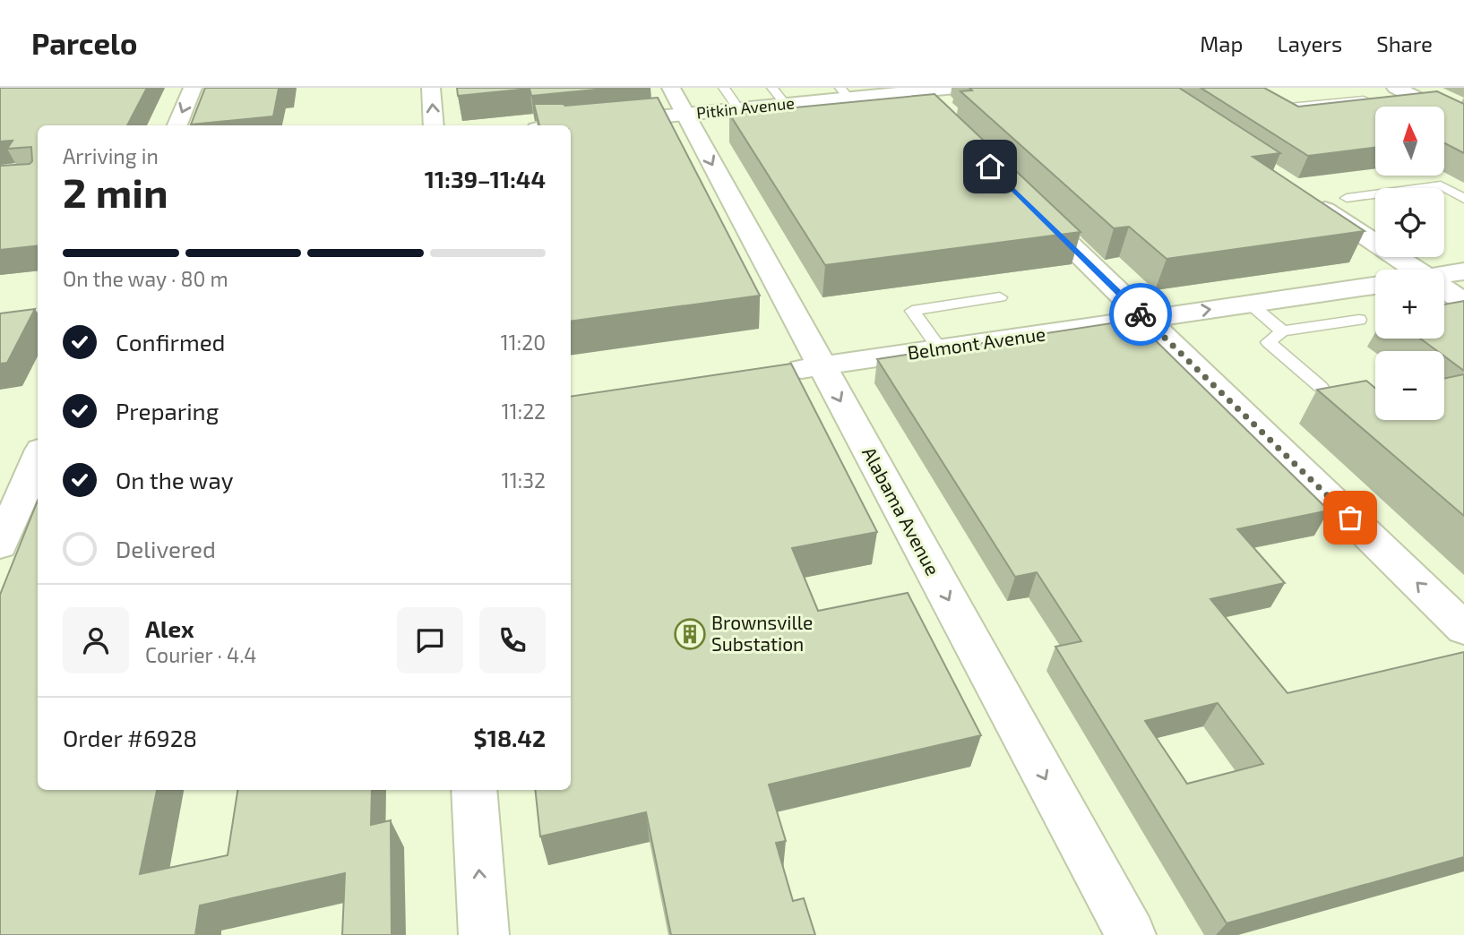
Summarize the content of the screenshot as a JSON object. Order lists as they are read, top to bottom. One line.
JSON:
{"streets":{"street":["Pitkin Avenue","Belmont Avenue","Alabama Avenue"]},"crossings":[["Pitkin Avenue","Alabama Avenue"],["Belmont Avenue","Alabama Avenue"]],"one_way":["Alabama Avenue"],"places":{"building":["Brownsville Substation"]},"north":"top","page":{"header":"Parcelo","nav":["Map","Layers","Share"],"map_buttons":["+","−"],"heading":["2 min","Arriving in","11:39–11:44"],"panel":["Alex","Courier · 4.4","Order #6928","$18.42"],"bar":"On the way · 80 m","list":[["Confirmed","11:20"],["Preparing","11:22"],["On the way","11:32"],"Delivered"]}}
